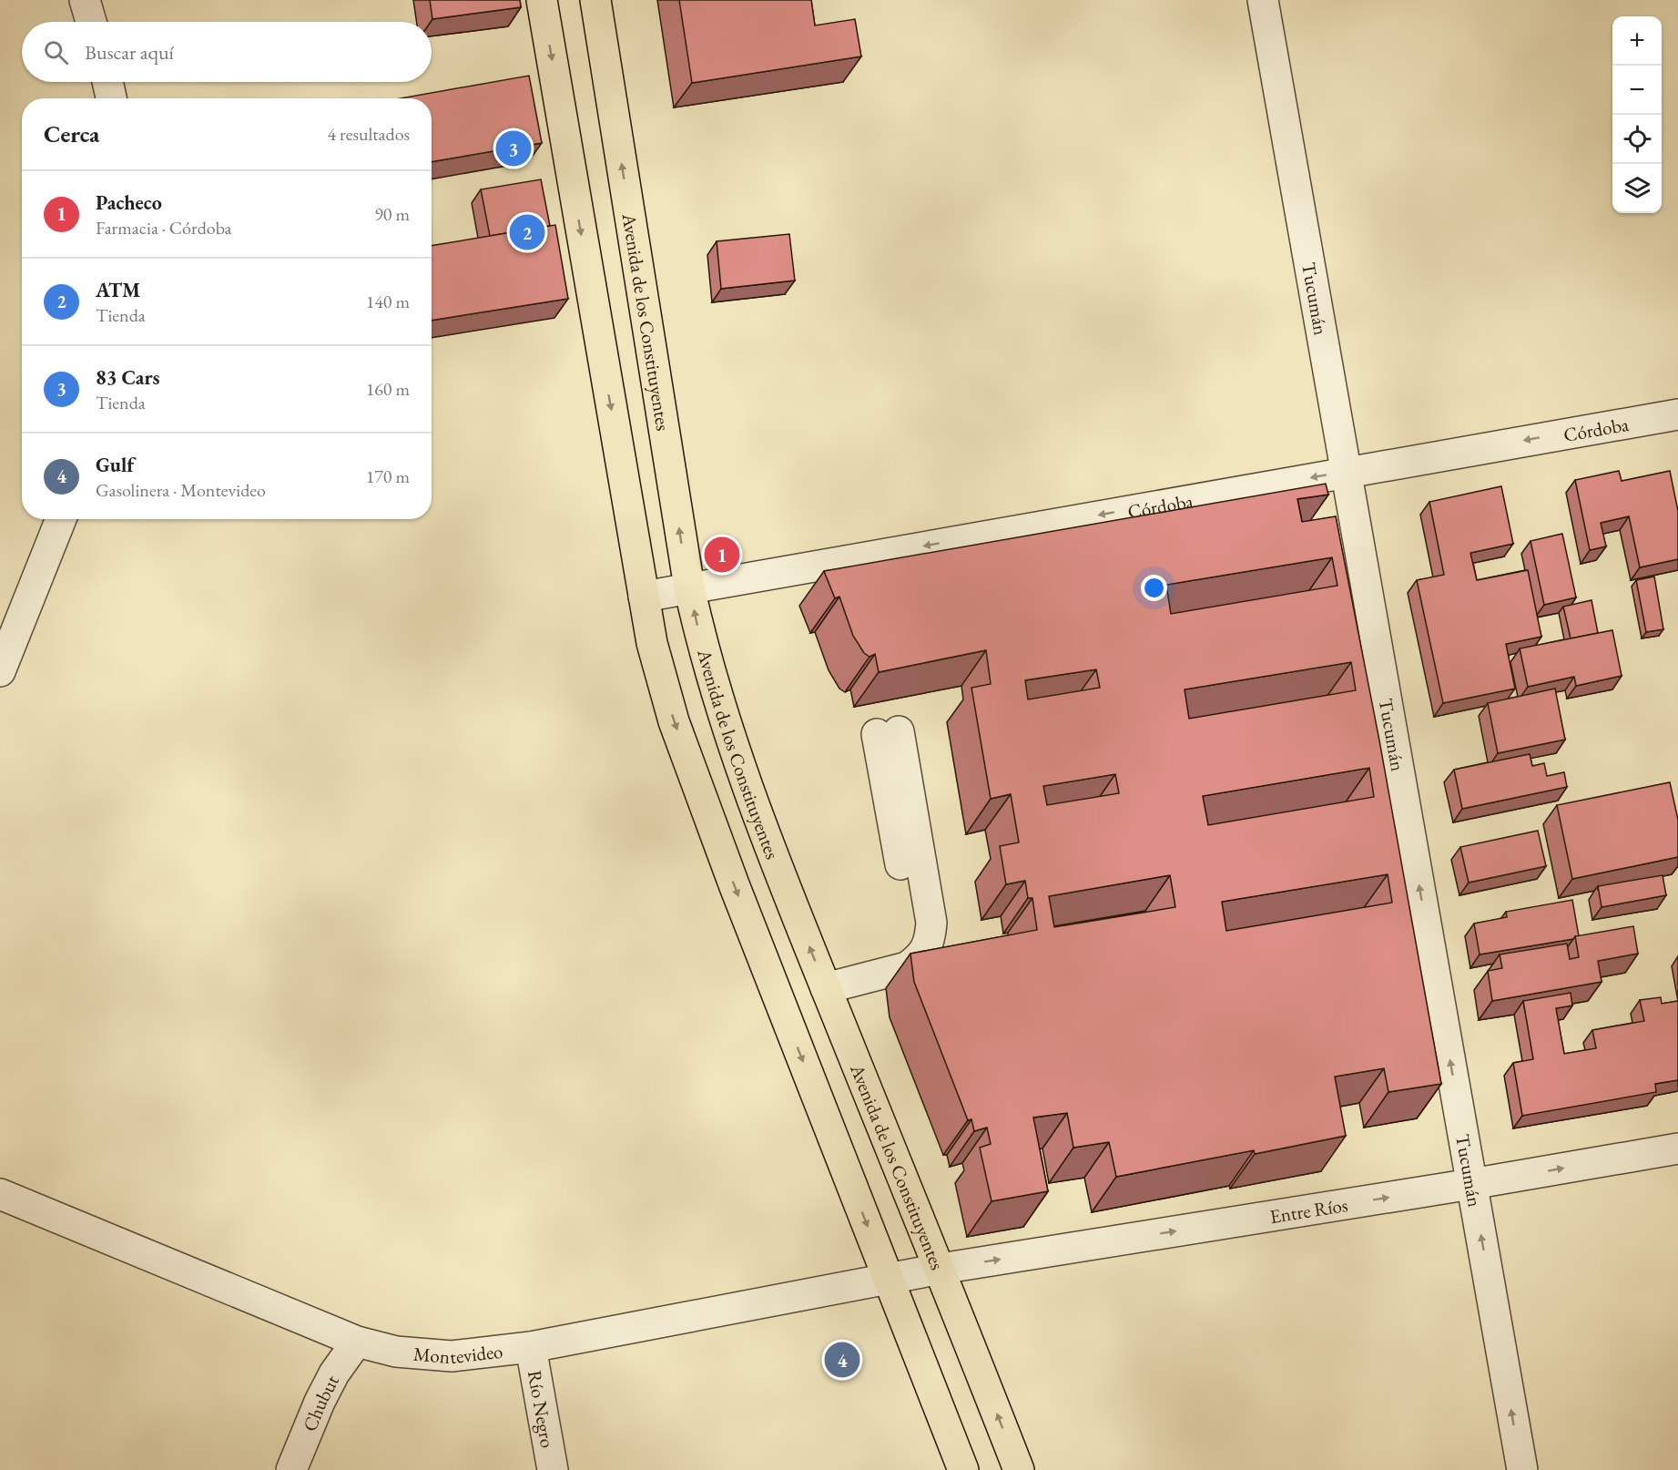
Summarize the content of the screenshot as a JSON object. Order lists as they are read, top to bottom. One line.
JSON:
{"streets":{"main road":["Avenida de los Constituyentes"],"street":["Tucumán","Córdoba","Entre Ríos","Montevideo","Chubut","Río Negro"]},"crossings":[["Tucumán","Córdoba"],["Tucumán","Entre Ríos"],["Avenida de los Constituyentes","Córdoba"],["Avenida de los Constituyentes","Entre Ríos"],["Avenida de los Constituyentes","Montevideo"],["Entre Ríos","Montevideo"],["Montevideo","Chubut"],["Montevideo","Río Negro"]],"one_way":["Tucumán","Córdoba","Entre Ríos"],"page":{"map_buttons":["+","−"],"search":"Buscar aquí","heading":["Cerca","4 resultados"],"pins":["3","2","1","4"],"list":[{"mark":"1","name":"Pacheco","note":"Farmacia · Córdoba","value":"90 m"},{"mark":"2","name":"ATM","note":"Tienda","value":"140 m"},{"mark":"3","name":"83 Cars","note":"Tienda","value":"160 m"},{"mark":"4","name":"Gulf","note":"Gasolinera · Montevideo","value":"170 m"}]}}
